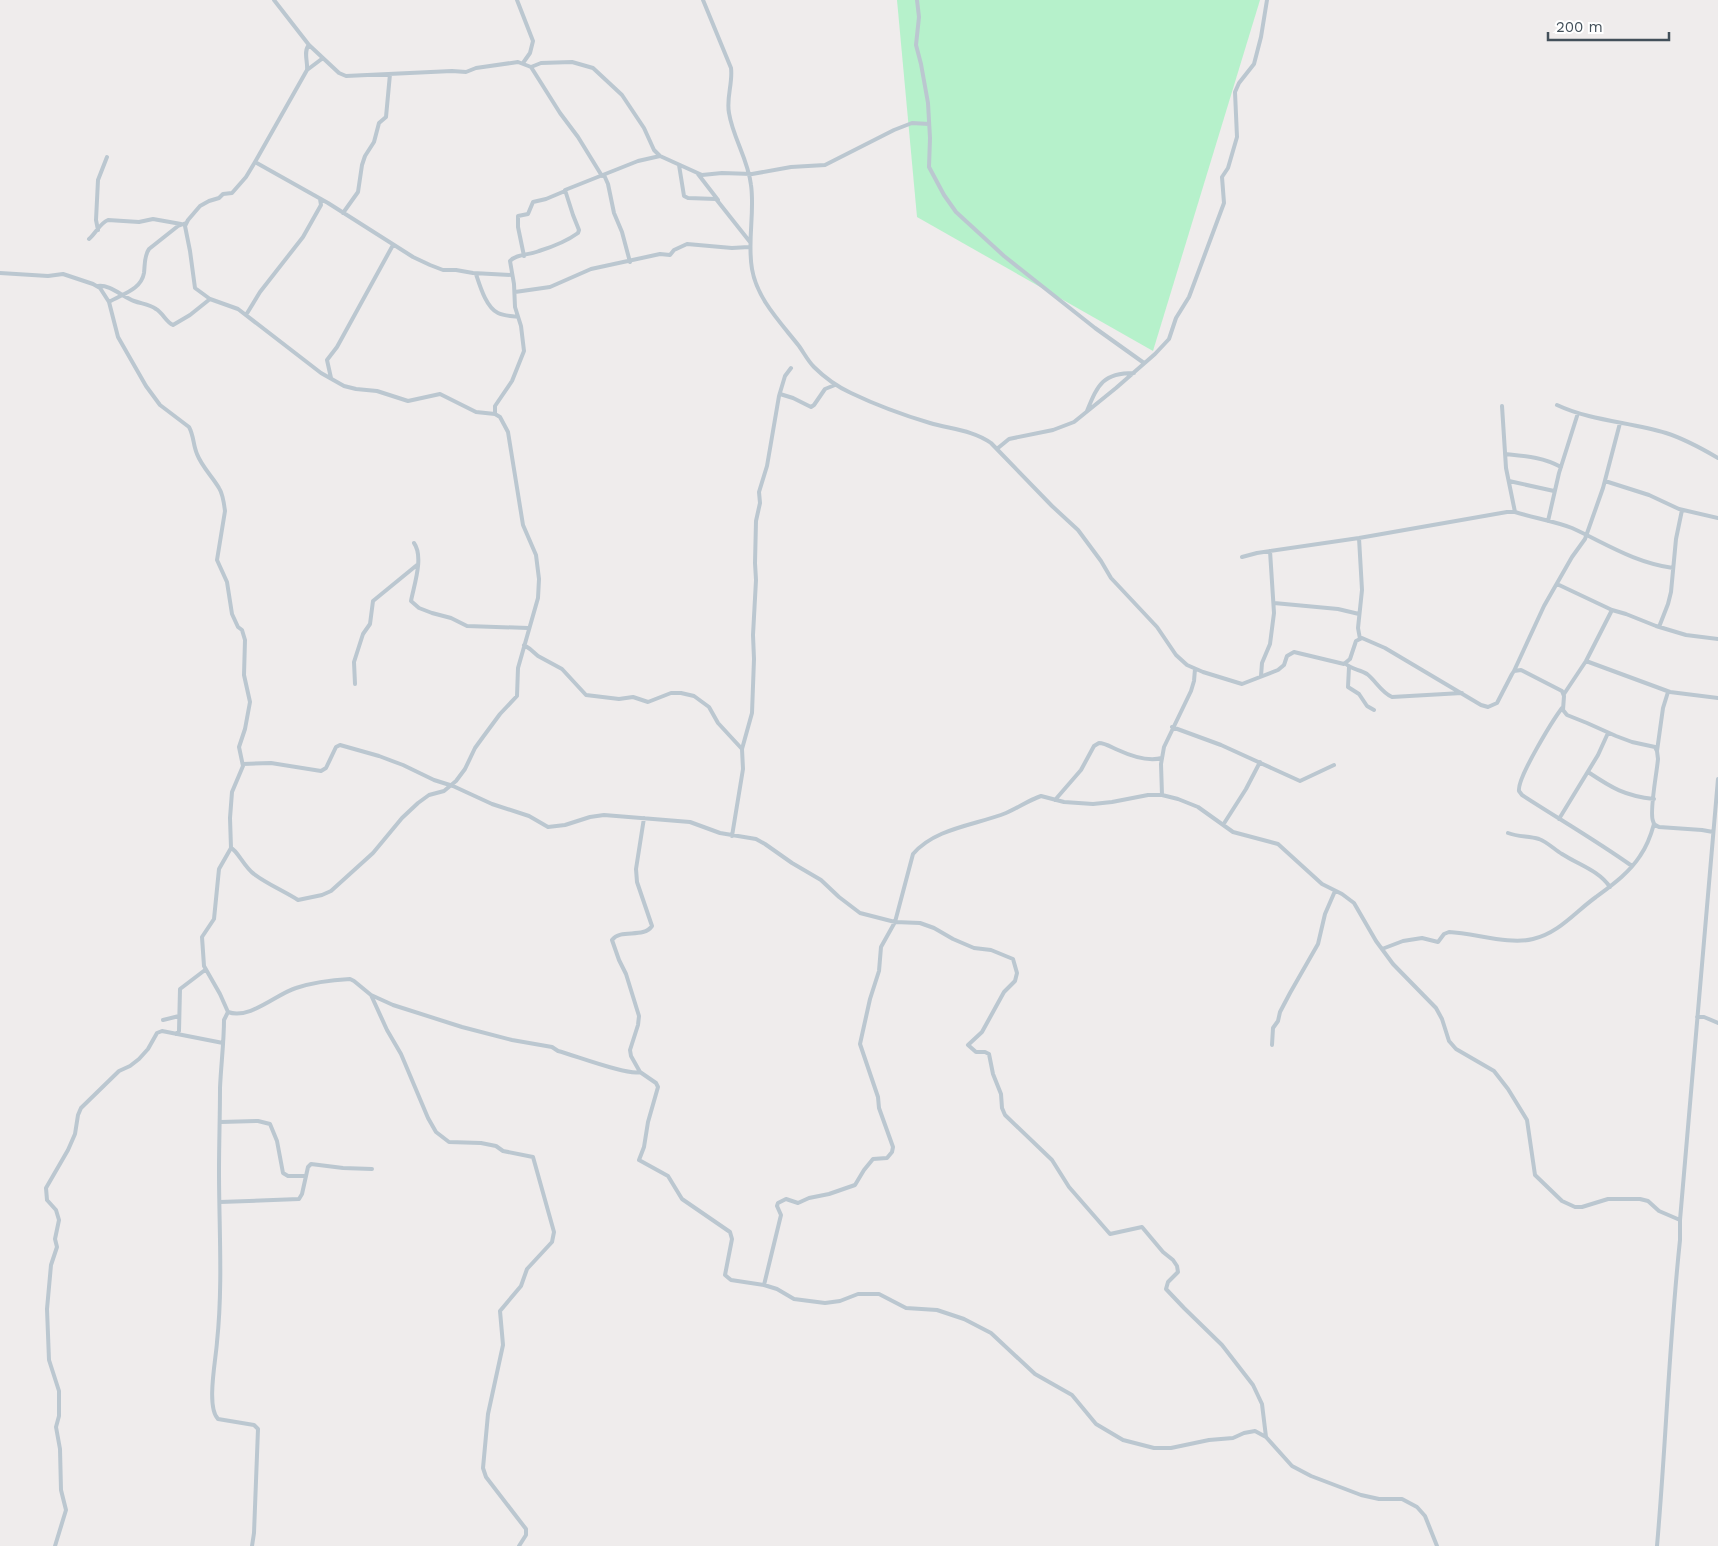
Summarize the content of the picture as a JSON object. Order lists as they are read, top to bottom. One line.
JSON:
{"scale_bar":"200 m"}
